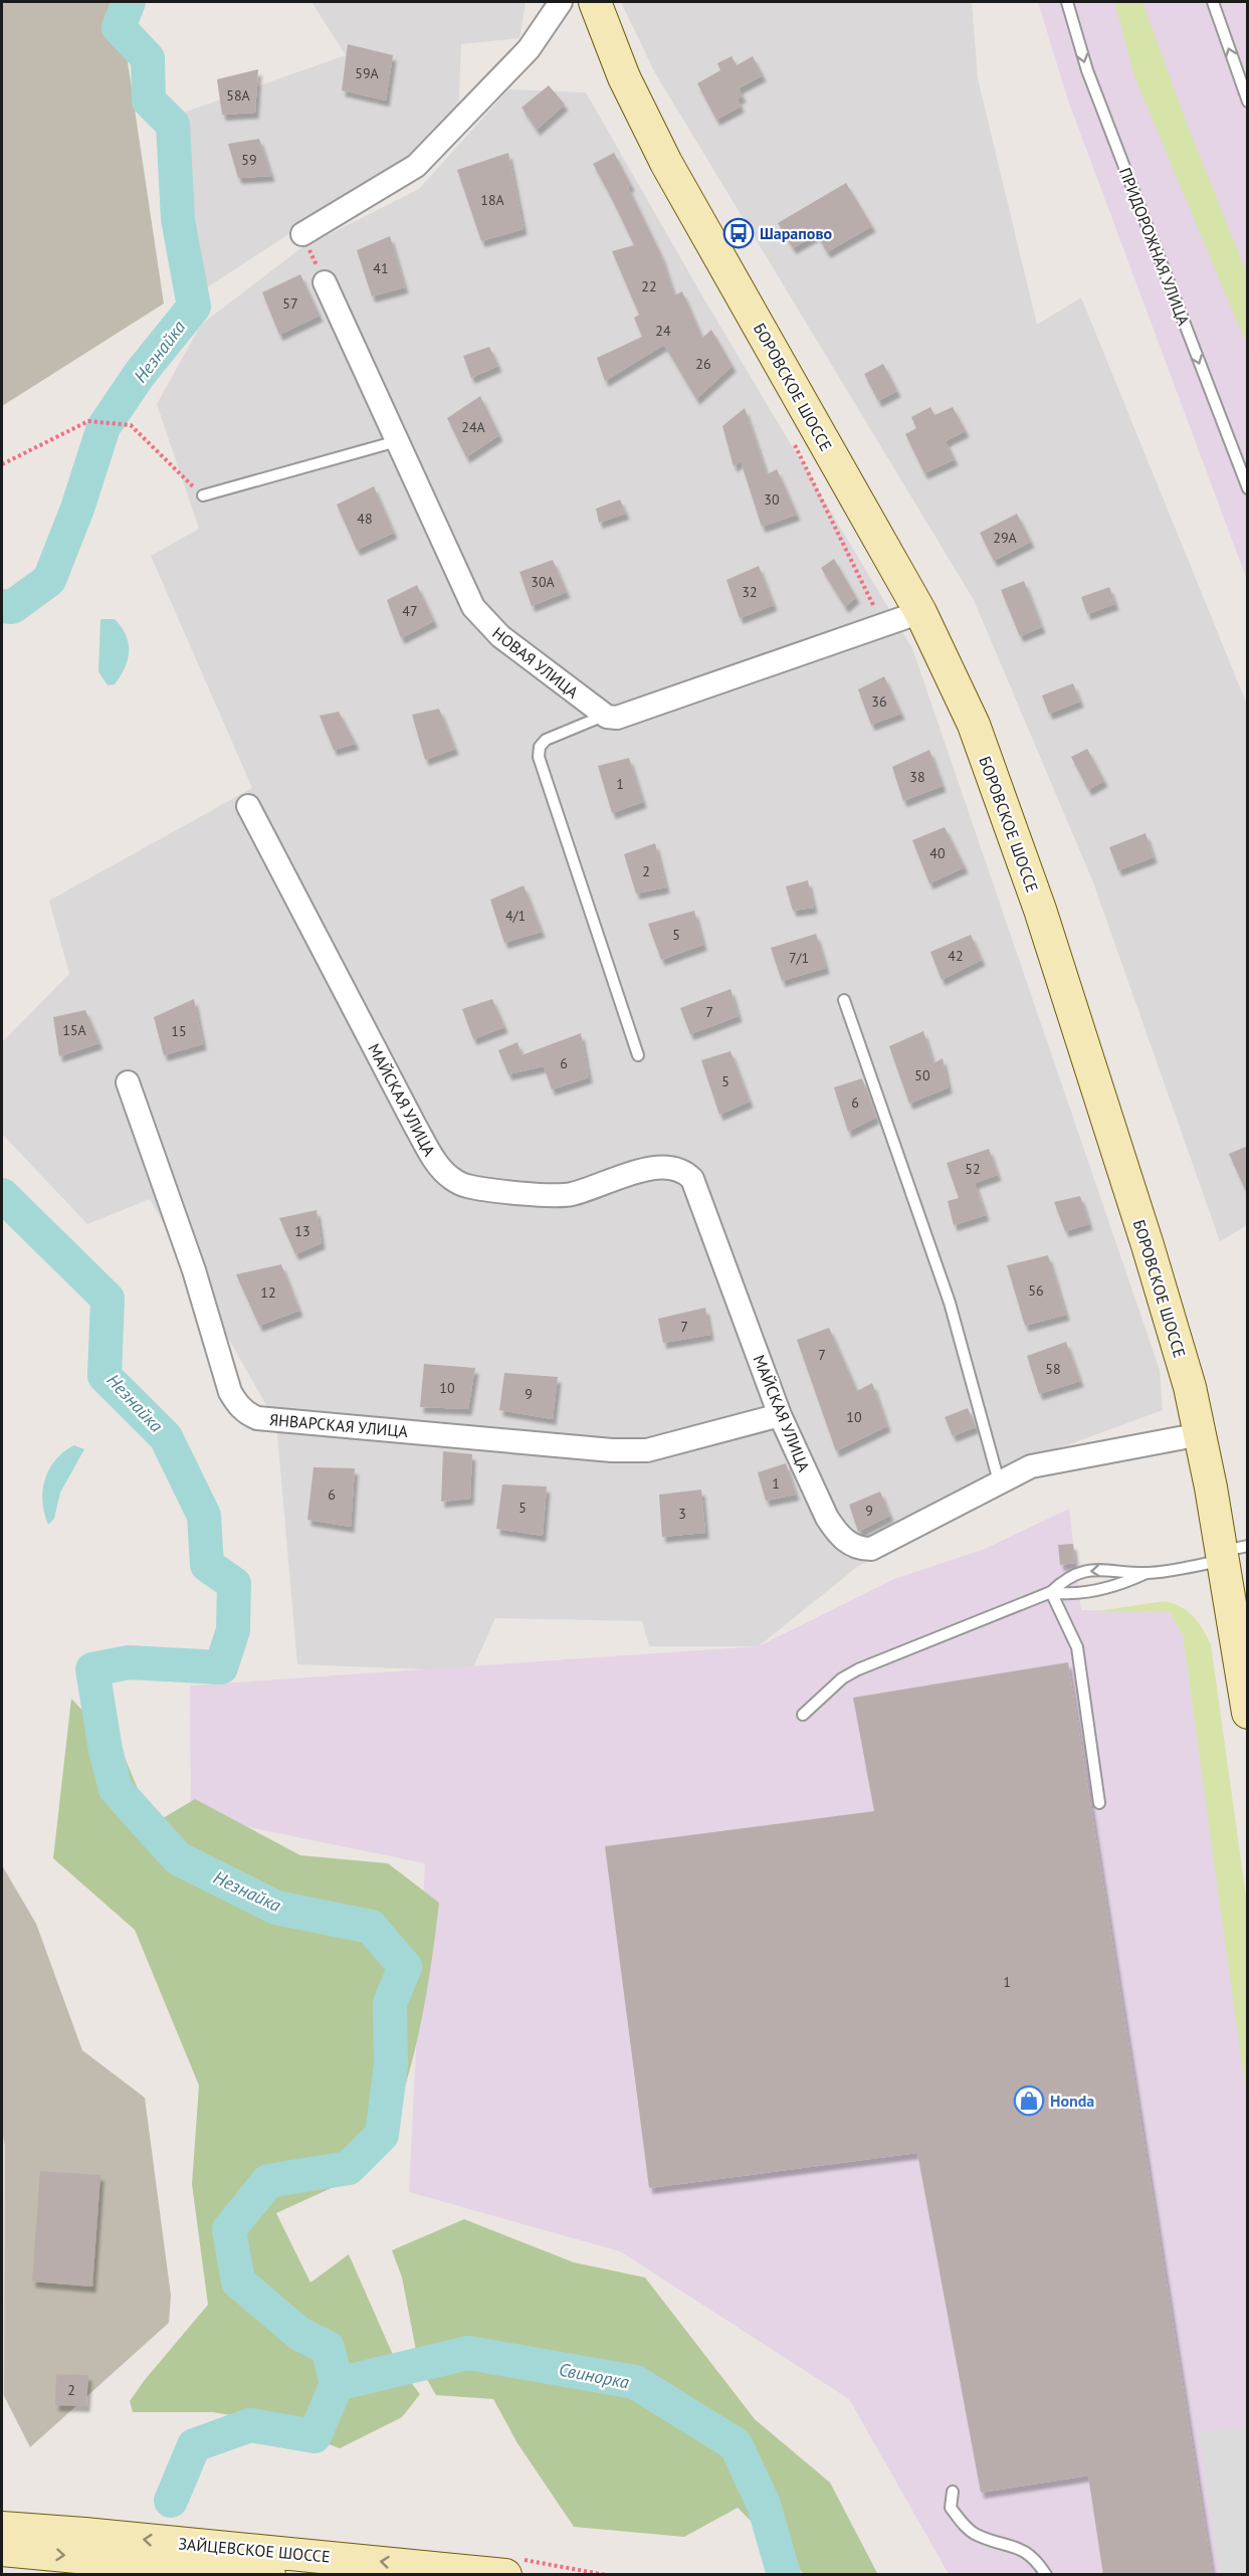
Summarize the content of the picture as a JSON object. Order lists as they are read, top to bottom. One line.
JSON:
{"streets":{"main road":["БОРОВСКОЕ ШОССЕ","ЗАЙЦЕВСКОЕ ШОССЕ"],"street":["НОВАЯ УЛИЦА","МАЙСКАЯ УЛИЦА","ЯНВАРСКАЯ УЛИЦА"],"lane":["ПРИДОРОЖНАЯ УЛИЦА"]},"crossings":[["МАЙСКАЯ УЛИЦА","ЯНВАРСКАЯ УЛИЦА"]],"one_way":["ПРИДОРОЖНАЯ УЛИЦА"],"water":["Незнайка","Свинорка"],"places":{"bus stop":["Шарапово"],"shop":["Honda"]},"house_numbers":["59А","58А","59","18А","41","22","57","24","26","24А","30","48","29А","30А","32","47","36","38","1","40","2","4/1","5","42","7/1","7","15А","15","6","50","5","6","52","13","56","12","7","7","58","10","9","10","1","6","5","9","3","1","2"]}
